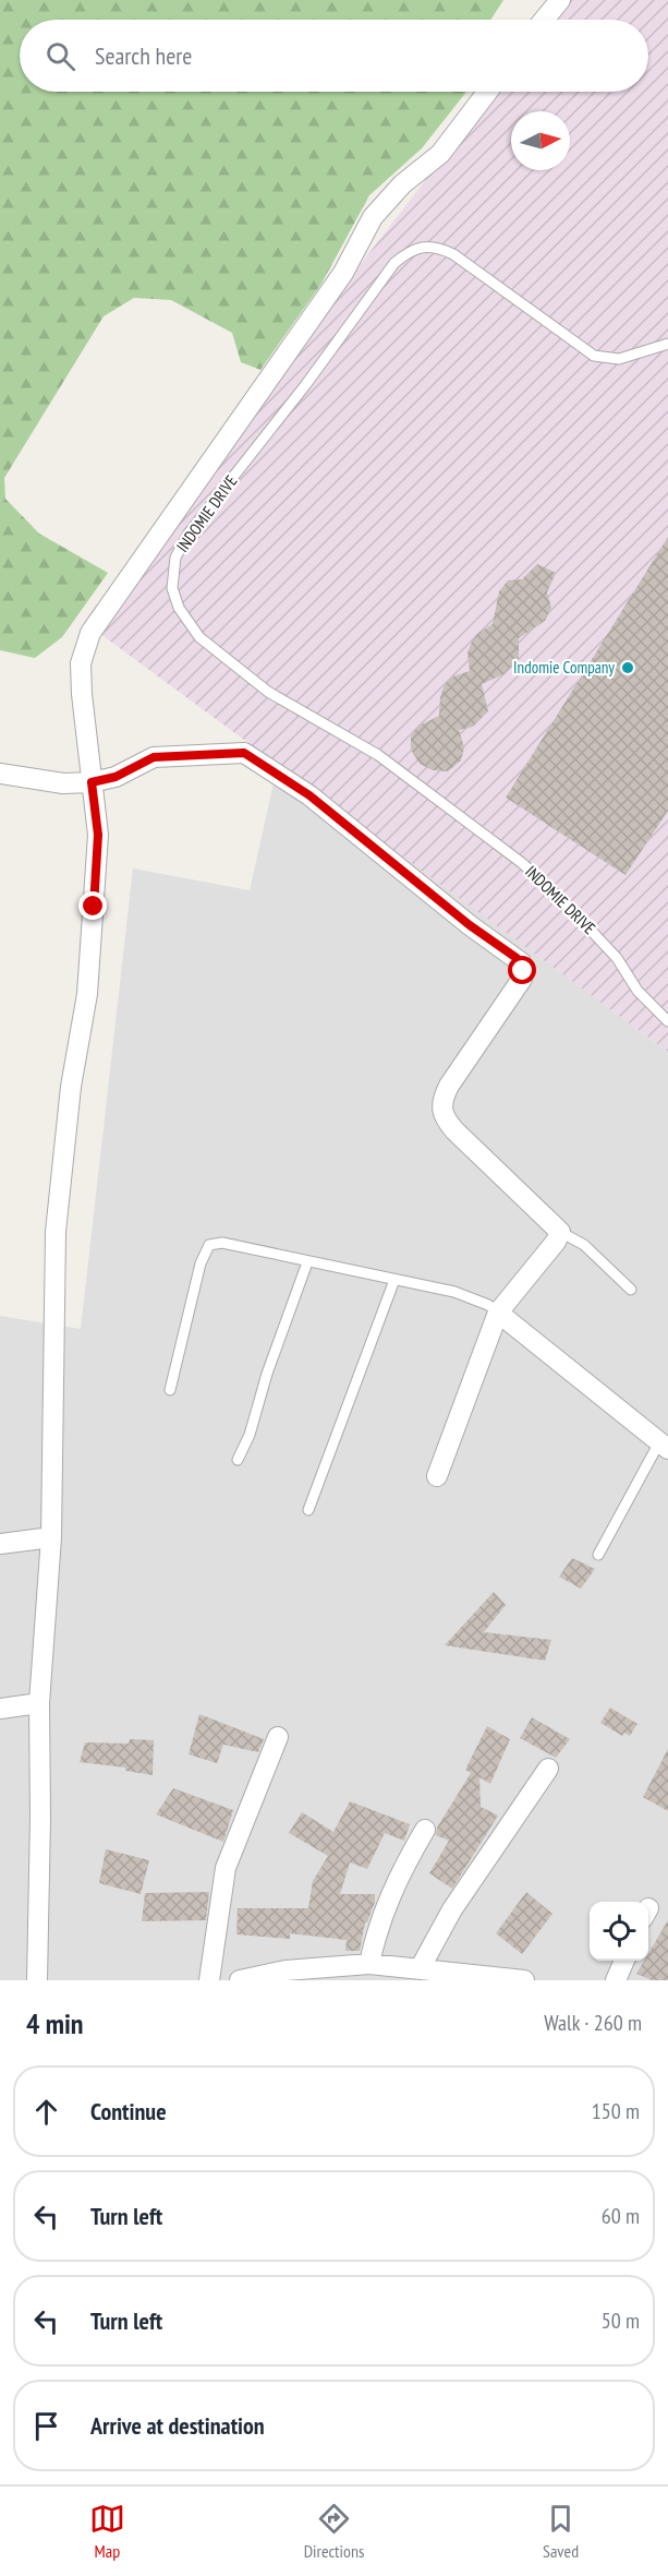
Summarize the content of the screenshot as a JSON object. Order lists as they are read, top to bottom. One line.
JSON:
{"streets":{"lane":["INDOMIE DRIVE"]},"places":["Indomie Company"],"north":"right","page":{"search":"Search here","heading":["4 min","Walk · 260 m"],"list":[["Continue","150 m"],["Turn left","60 m"],["Turn left","50 m"],"Arrive at destination"],"nav":["Map","Directions","Saved"]}}
